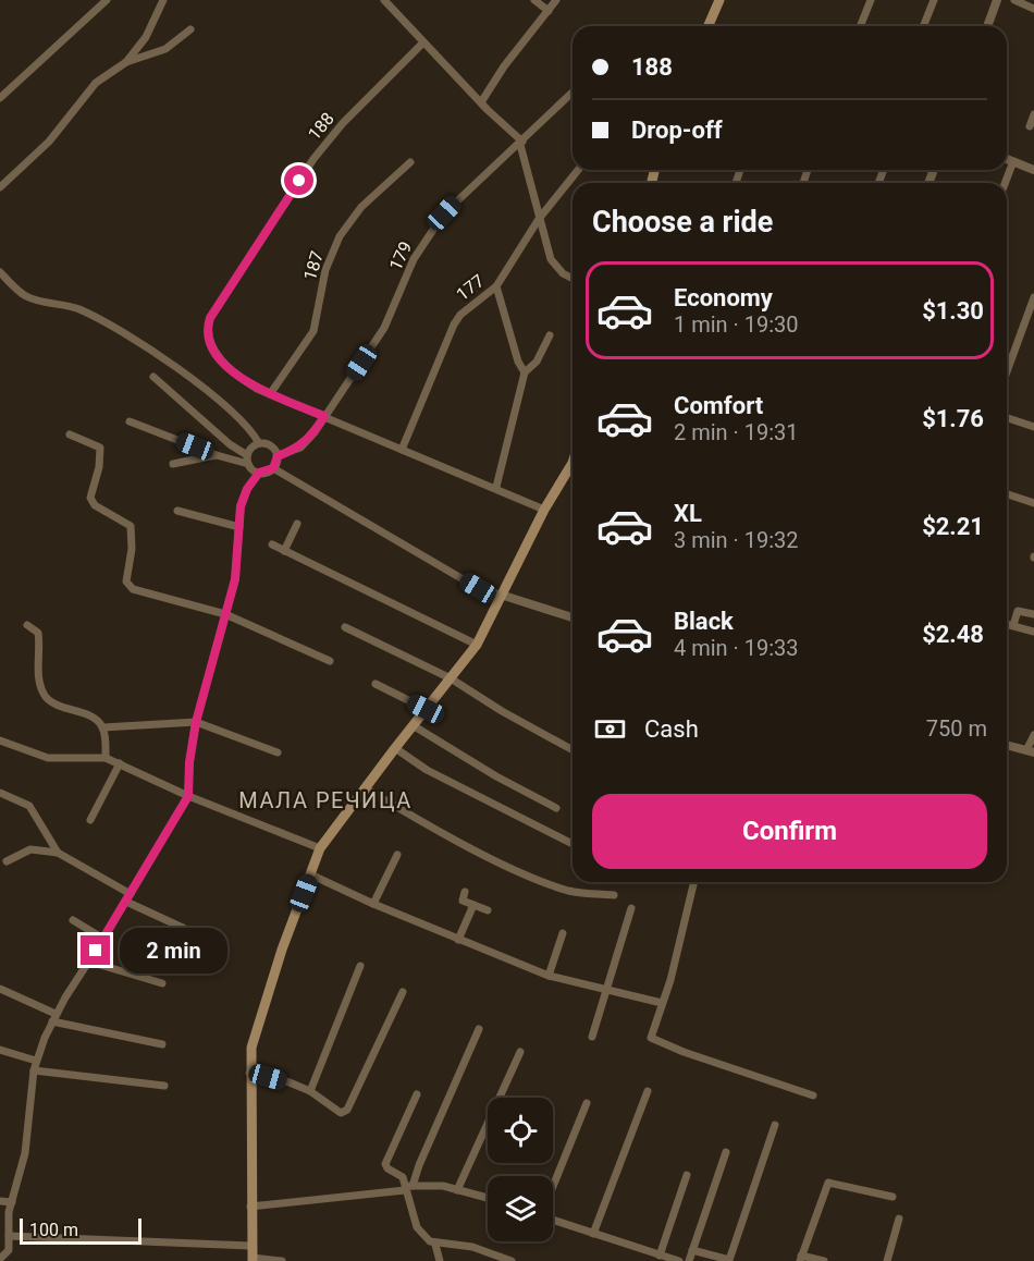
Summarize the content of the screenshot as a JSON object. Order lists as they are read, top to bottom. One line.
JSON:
{"streets":{"street":["188","179","187","177"]},"crossings":[["188","179"],["188","187"],["188","177"]],"districts":["МАЛА РЕЧИЦА"],"scale_bar":"100 m","page":{"banner":["188","Drop-off"],"heading":"Choose a ride","list":[{"name":"Economy","note":"1 min · 19:30","value":"$1.30"},{"name":"Comfort","note":"2 min · 19:31","value":"$1.76"},{"name":"XL","note":"3 min · 19:32","value":"$2.21"},{"name":"Black","note":"4 min · 19:33","value":"$2.48"}],"pay":["Cash","750 m"],"buttons":"Confirm","bubble":"2 min","scale":"100 m"}}
